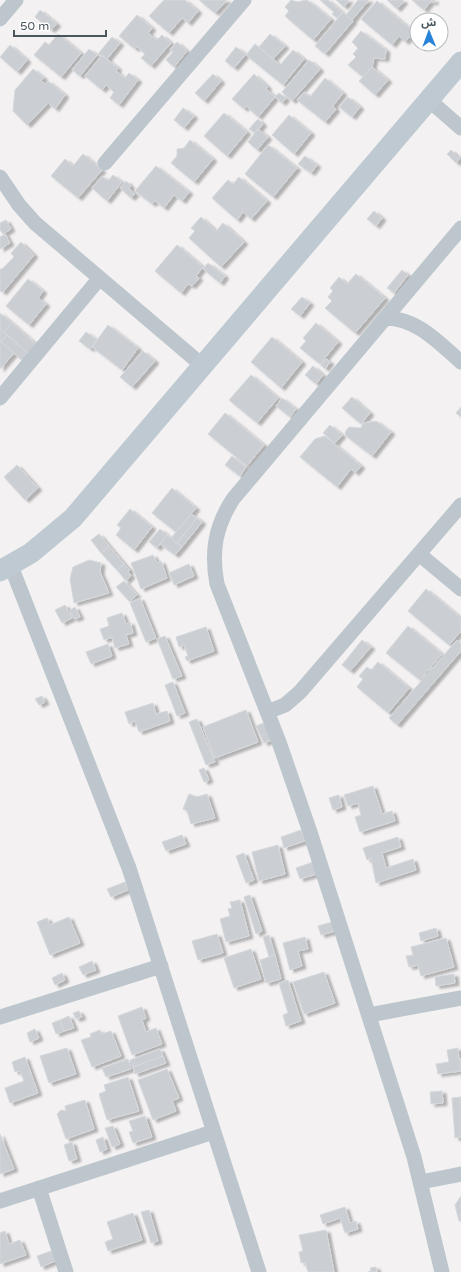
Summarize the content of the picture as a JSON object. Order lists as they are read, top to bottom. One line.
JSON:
{"scale_bar":"50 m","north":"top"}
